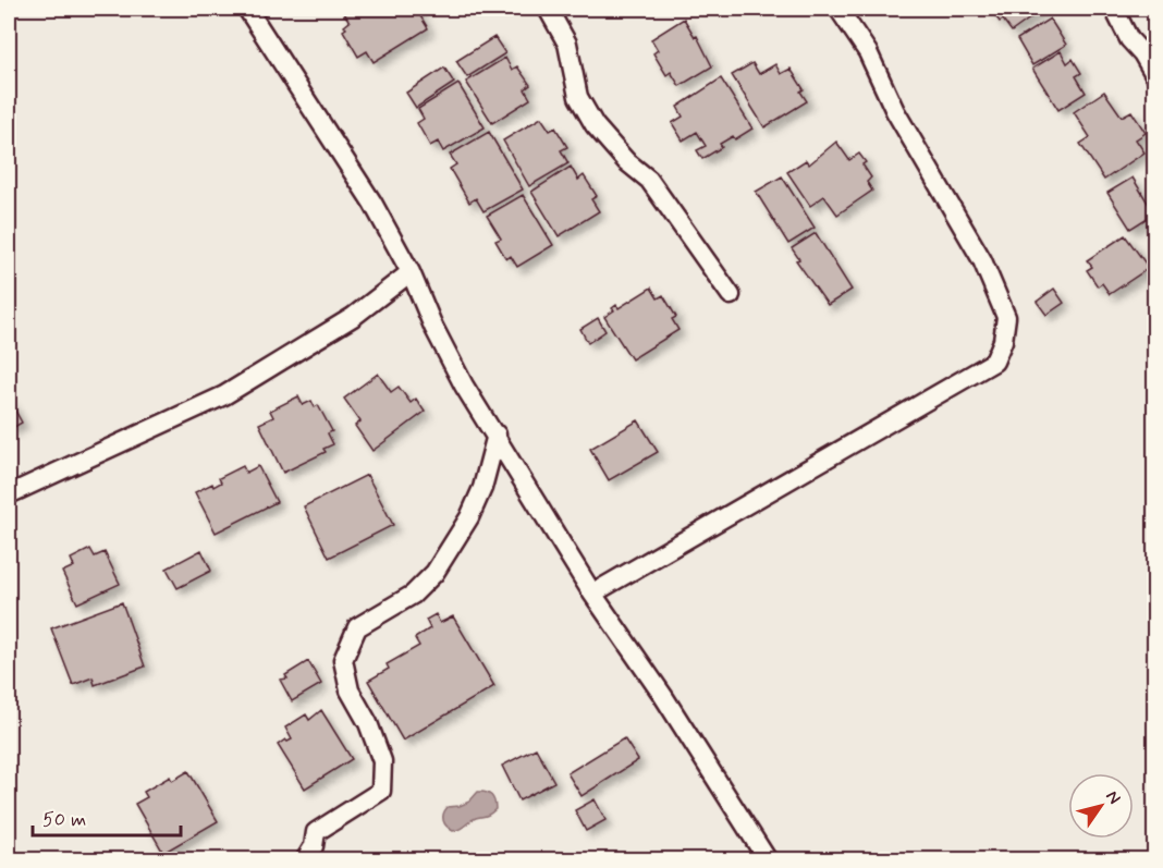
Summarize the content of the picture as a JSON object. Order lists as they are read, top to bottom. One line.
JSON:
{"scale_bar":"50 m","north":"top right"}
